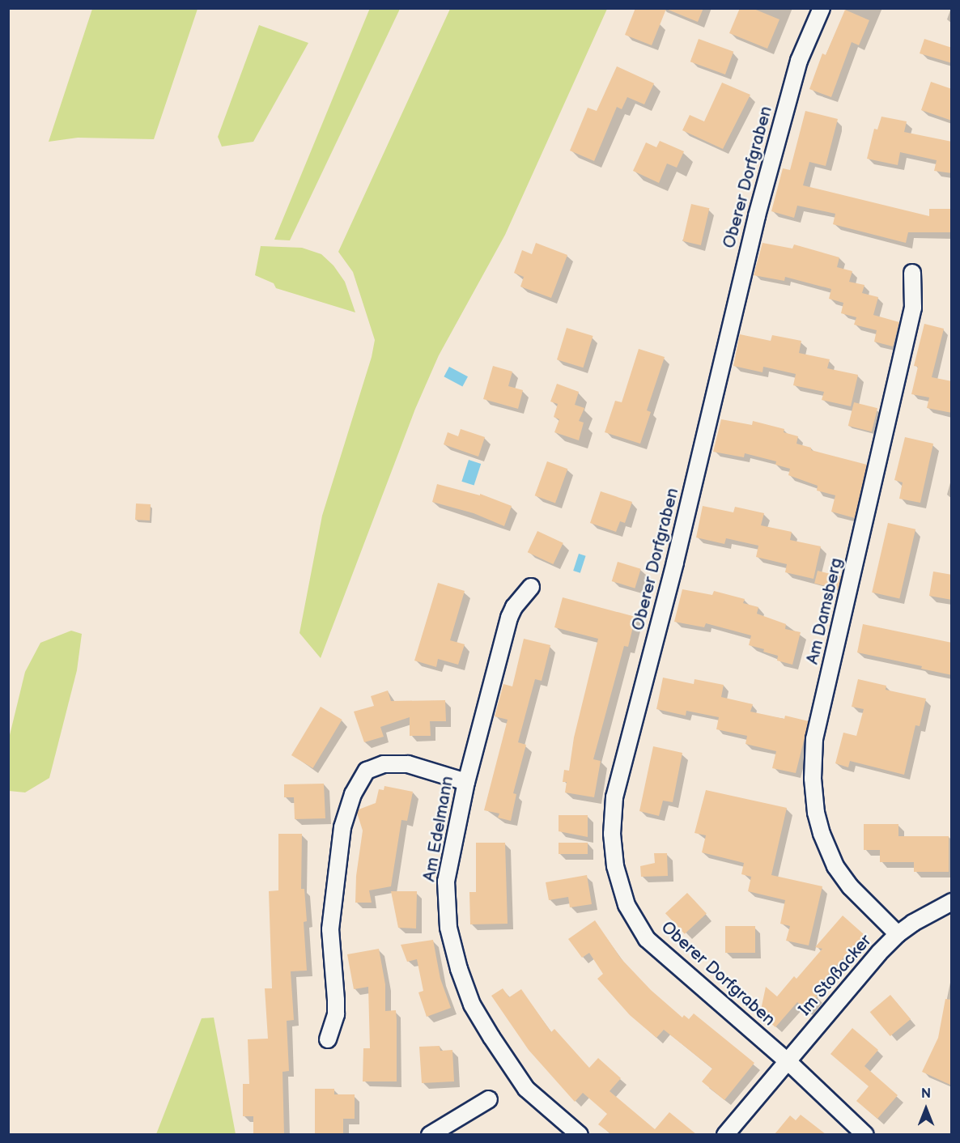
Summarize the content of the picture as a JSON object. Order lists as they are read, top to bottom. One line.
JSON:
{"streets":{"street":["Oberer Dorfgraben","Am Damsberg","Am Edelmann","Im Stoßacker"]},"crossings":[["Oberer Dorfgraben","Im Stoßacker"],["Am Damsberg","Im Stoßacker"]],"north":"top"}
